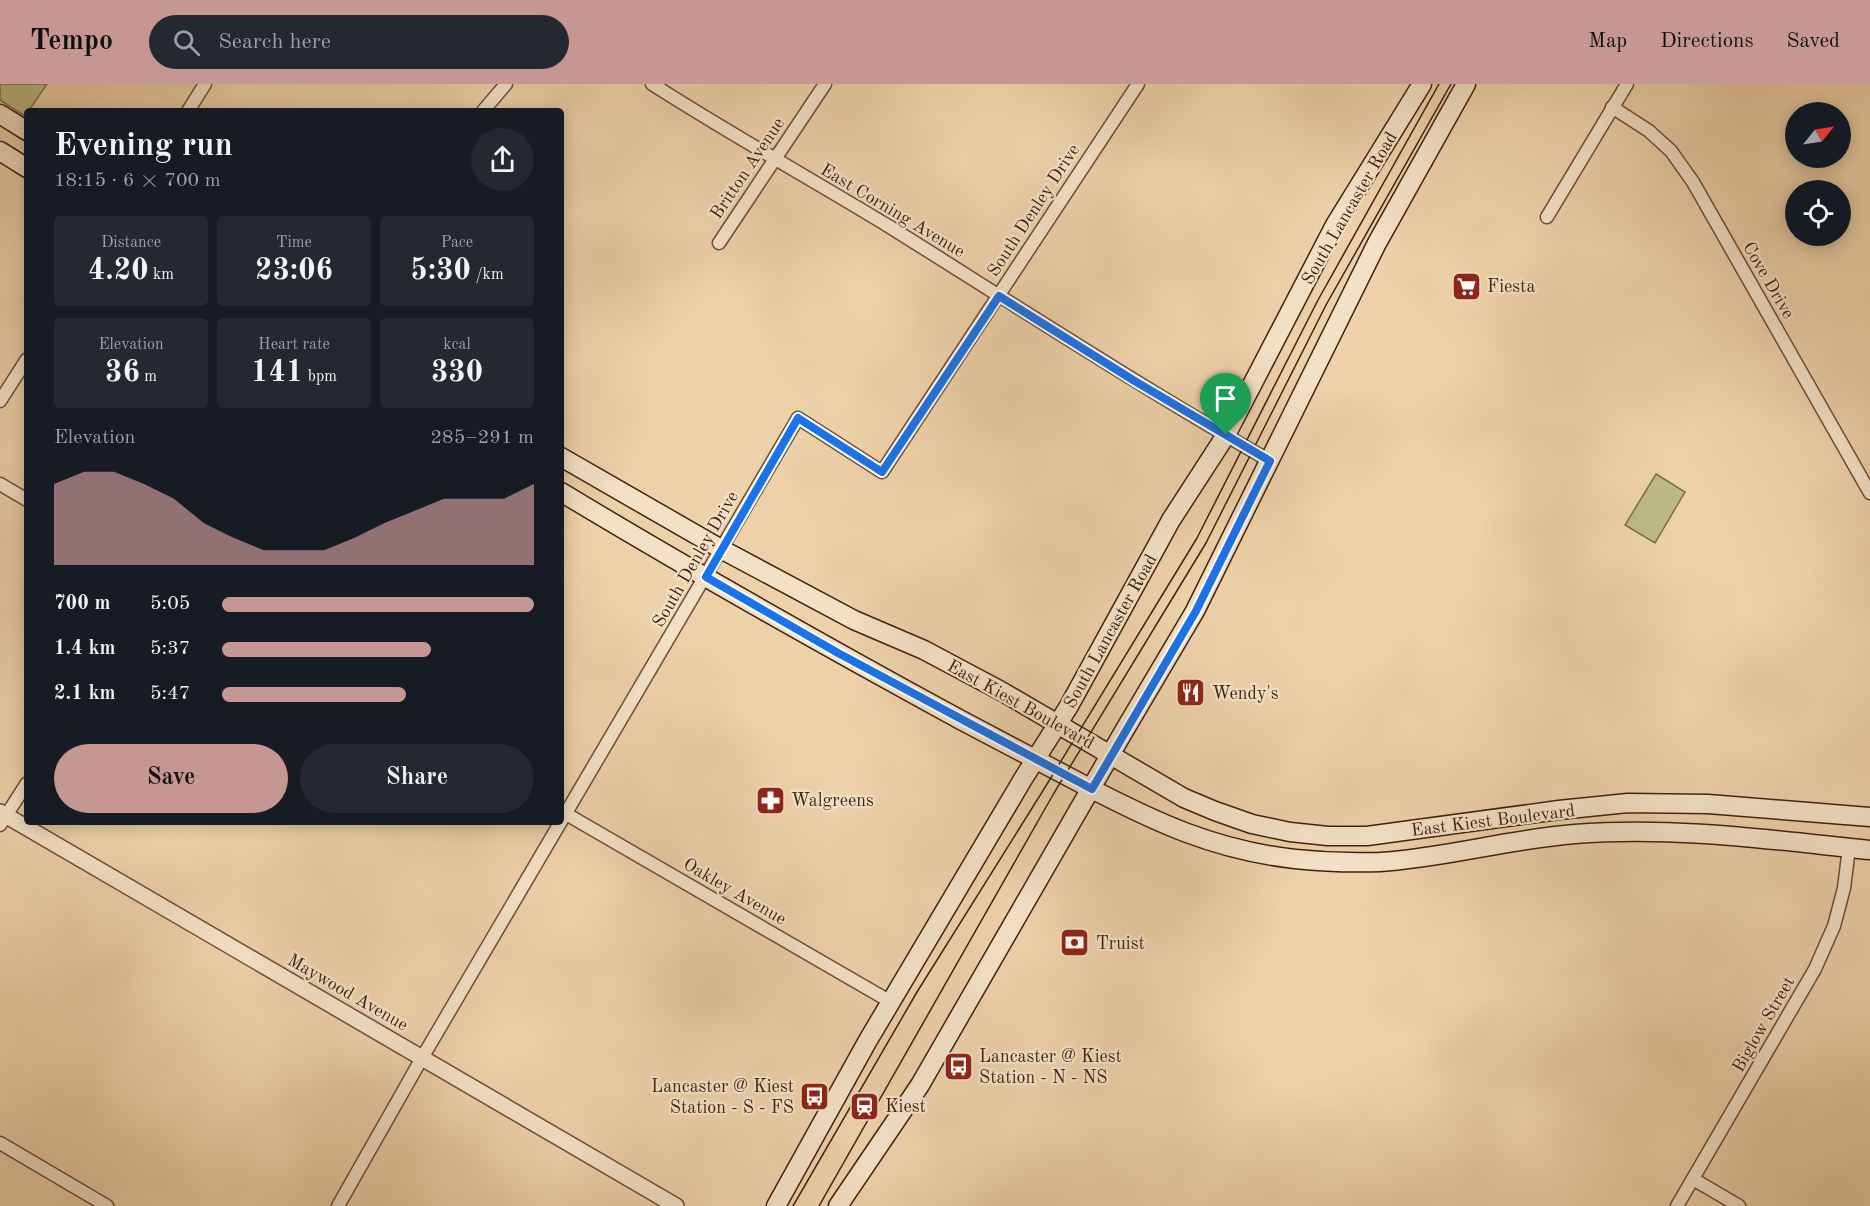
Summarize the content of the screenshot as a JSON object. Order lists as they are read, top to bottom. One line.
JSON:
{"streets":{"main road":["South Lancaster Road","East Kiest Boulevard"],"street":["Britton Avenue","East Corning Avenue","South Denley Drive","Cove Drive","Oakley Avenue","Maywood Avenue","Biglow Street"]},"crossings":[["Britton Avenue","East Corning Avenue"],["South Lancaster Road","East Corning Avenue"],["South Lancaster Road","East Kiest Boulevard"],["South Lancaster Road","Oakley Avenue"],["East Corning Avenue","South Denley Drive"],["South Denley Drive","East Kiest Boulevard"],["South Denley Drive","Oakley Avenue"],["South Denley Drive","Maywood Avenue"],["East Kiest Boulevard","Biglow Street"]],"places":{"supermarket":["Fiesta"],"restaurant":["Wendy's"],"pharmacy":["Walgreens"],"bank":["Truist"],"bus stop":["Lancaster @ Kiest Station - N - NS","Lancaster @ Kiest Station - S - FS"],"station":["Kiest"]},"north":"top right","page":{"header":"Tempo","search":"Search here","nav":["Map","Directions","Saved"],"heading":["Evening run","18:15 · 6 × 700 m"],"stats":[["Distance","4.20 km"],["Time","23:06"],["Pace","5:30 /km"],["Elevation","36 m"],["Heart rate","141 bpm"],["kcal","330"]],"chart":["Elevation","285–291 m"],"list":[{"name":"700 m","note":"5:05"},{"name":"1.4 km","note":"5:37"},{"name":"2.1 km","note":"5:47"}],"buttons":["Save","Share"]}}
